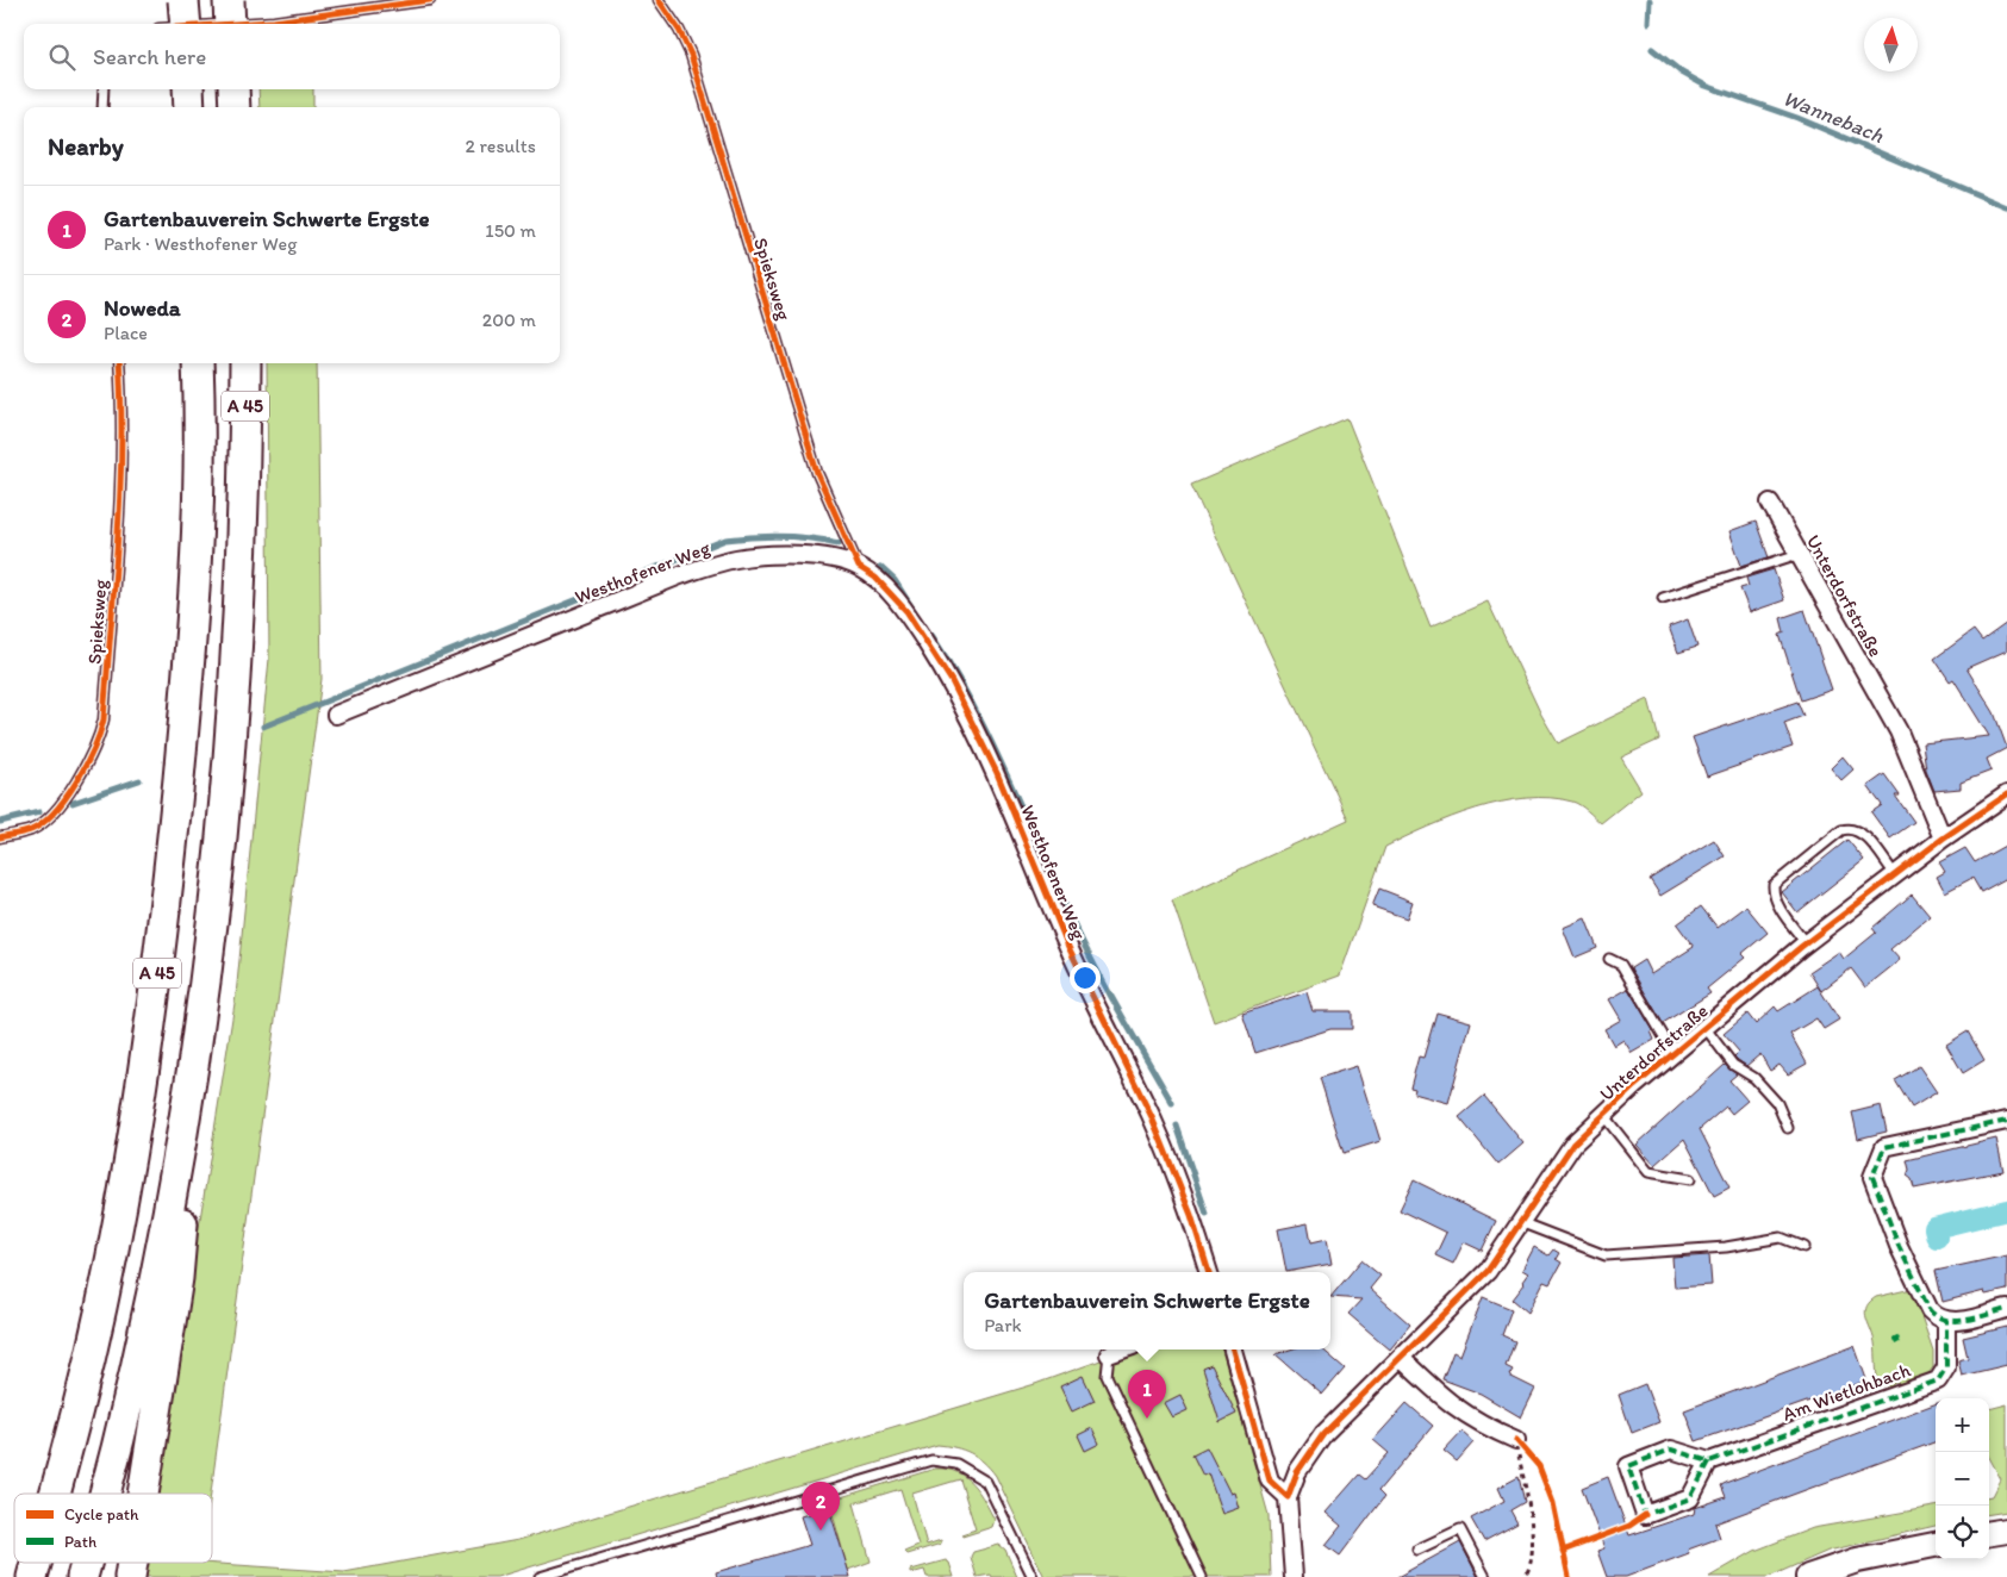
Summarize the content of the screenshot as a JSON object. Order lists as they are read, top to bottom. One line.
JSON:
{"streets":{"highway":["A 45"],"street":["Westhofener Weg","Unterdorfstraße","Am Wietlohbach"],"lane":["Spieksweg"]},"crossings":[["Spieksweg","Westhofener Weg"]],"water":["Wannebach"],"legend":["Cycle path","Path"],"north":"top","page":{"search":"Search here","heading":["Nearby","2 results"],"list":[{"mark":"1","name":"Gartenbauverein Schwerte Ergste","note":"Park · Westhofener Weg","value":"150 m"},{"mark":"2","name":"Noweda","note":"Place","value":"200 m"}],"popup":["Gartenbauverein Schwerte Ergste","Park"],"pins":["1","2"],"map_buttons":["+","−"]}}
